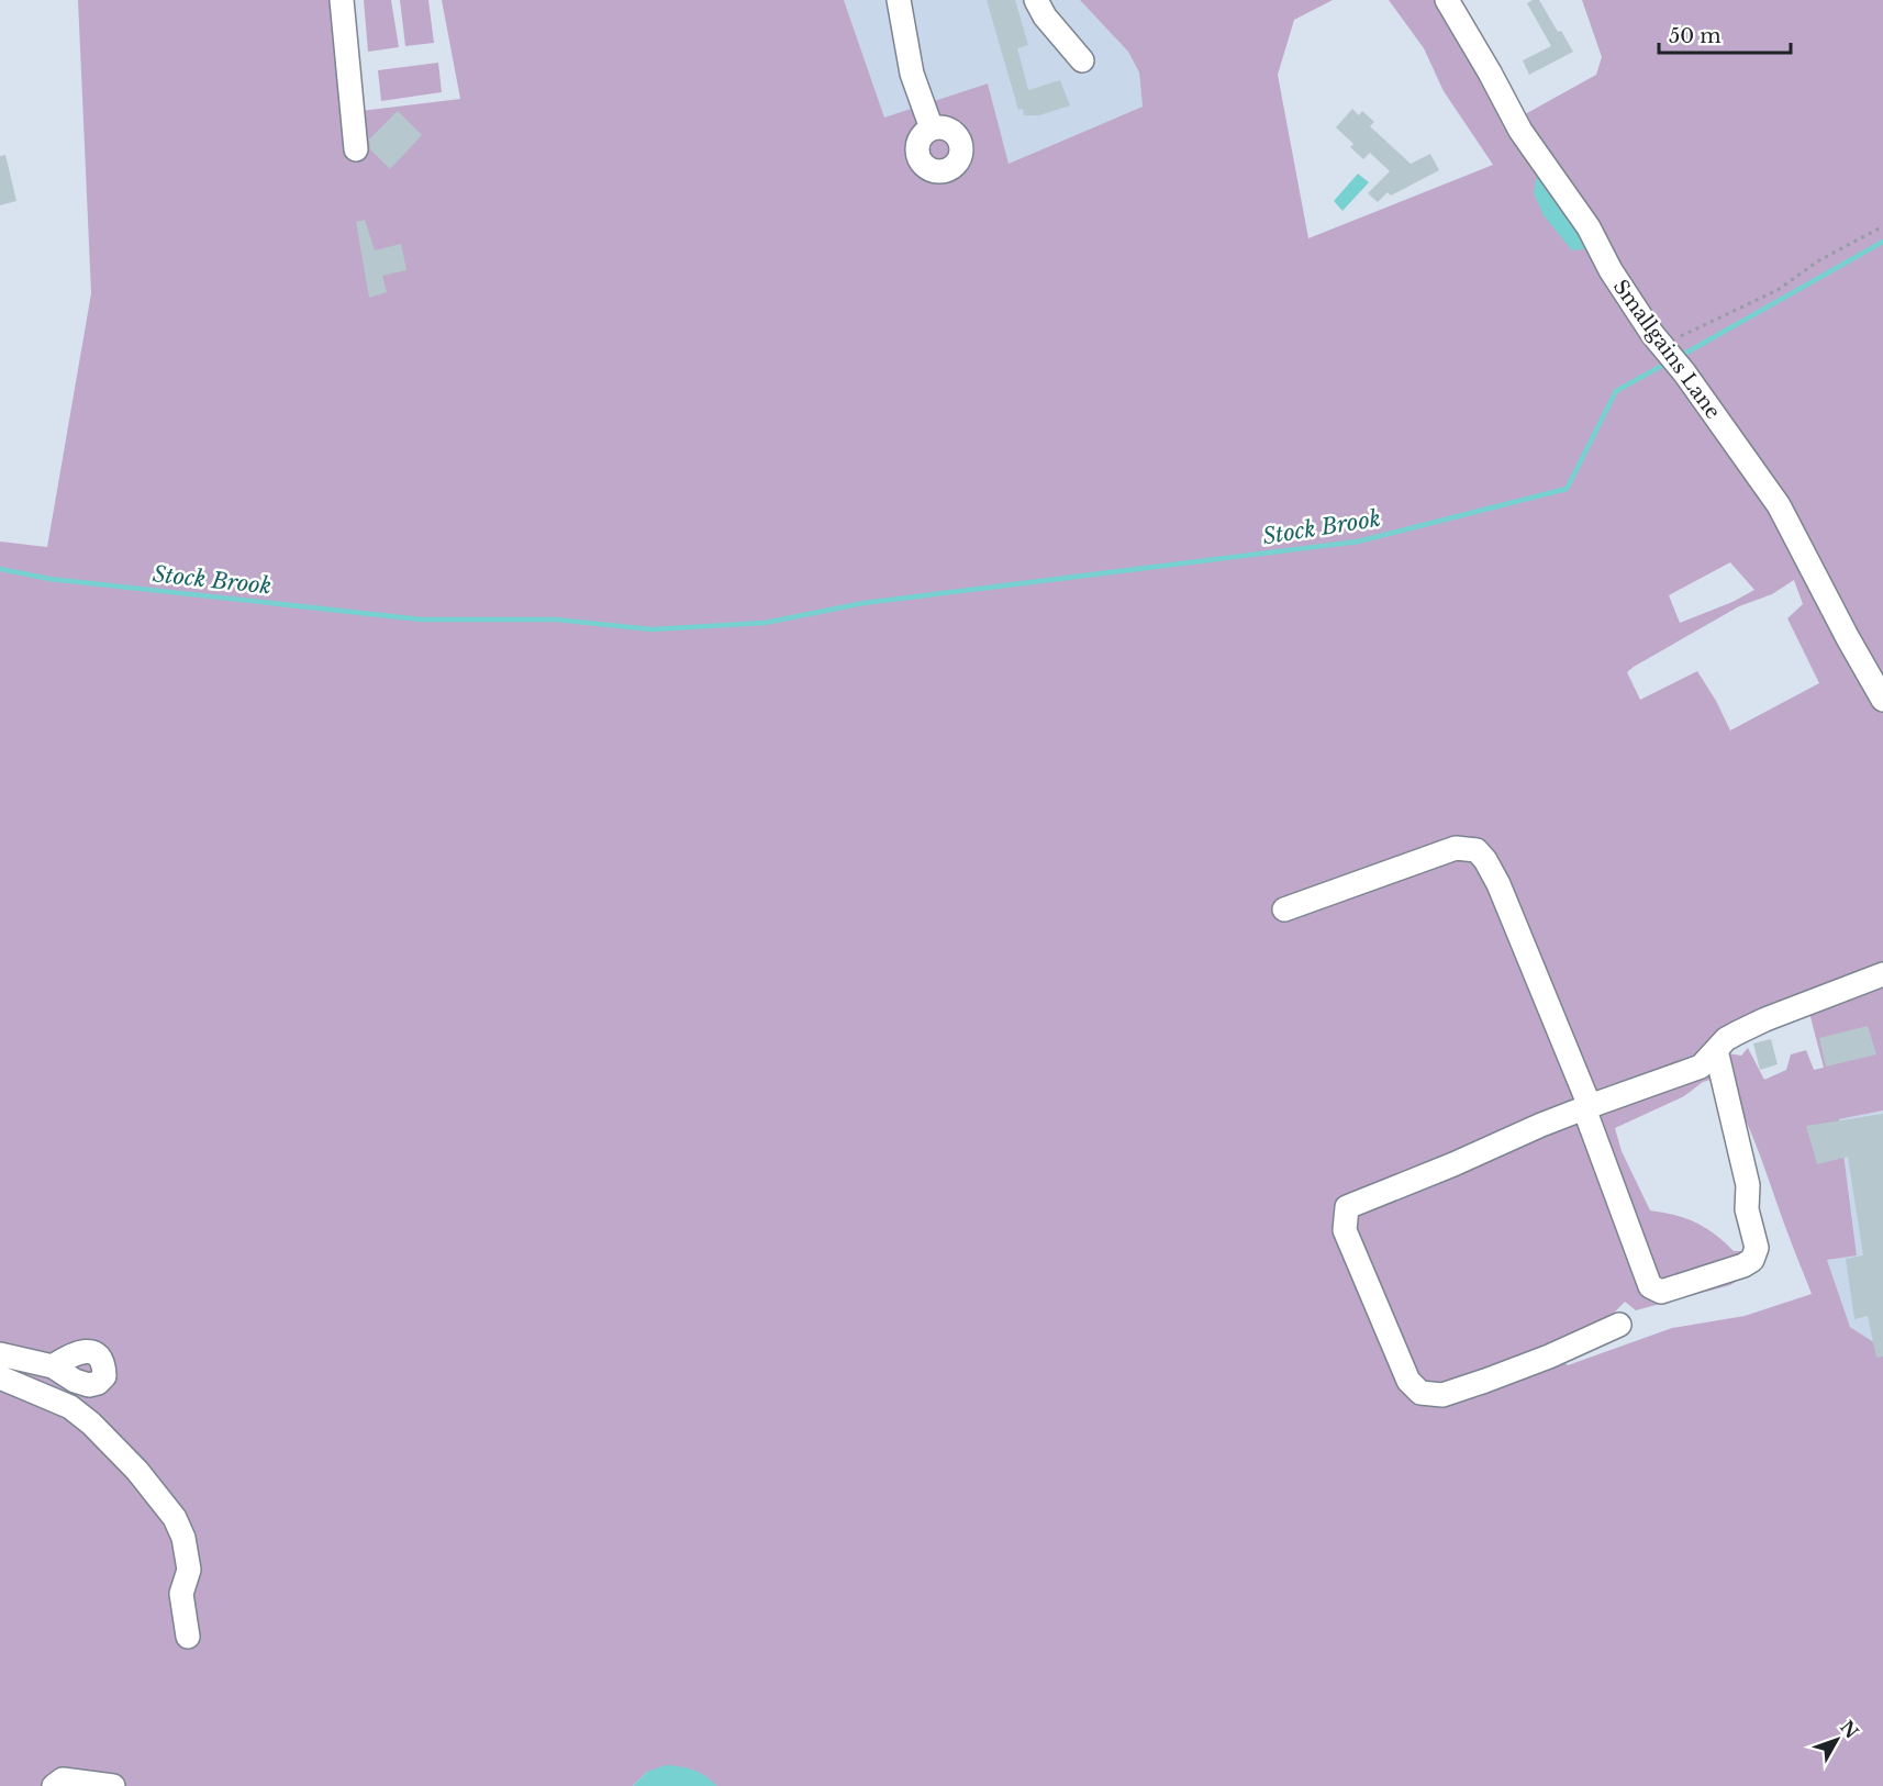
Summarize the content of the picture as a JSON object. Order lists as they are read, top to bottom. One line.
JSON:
{"streets":{"street":["Smallgains Lane"]},"water":["Stock Brook"],"scale_bar":"50 m","north":"top right"}
